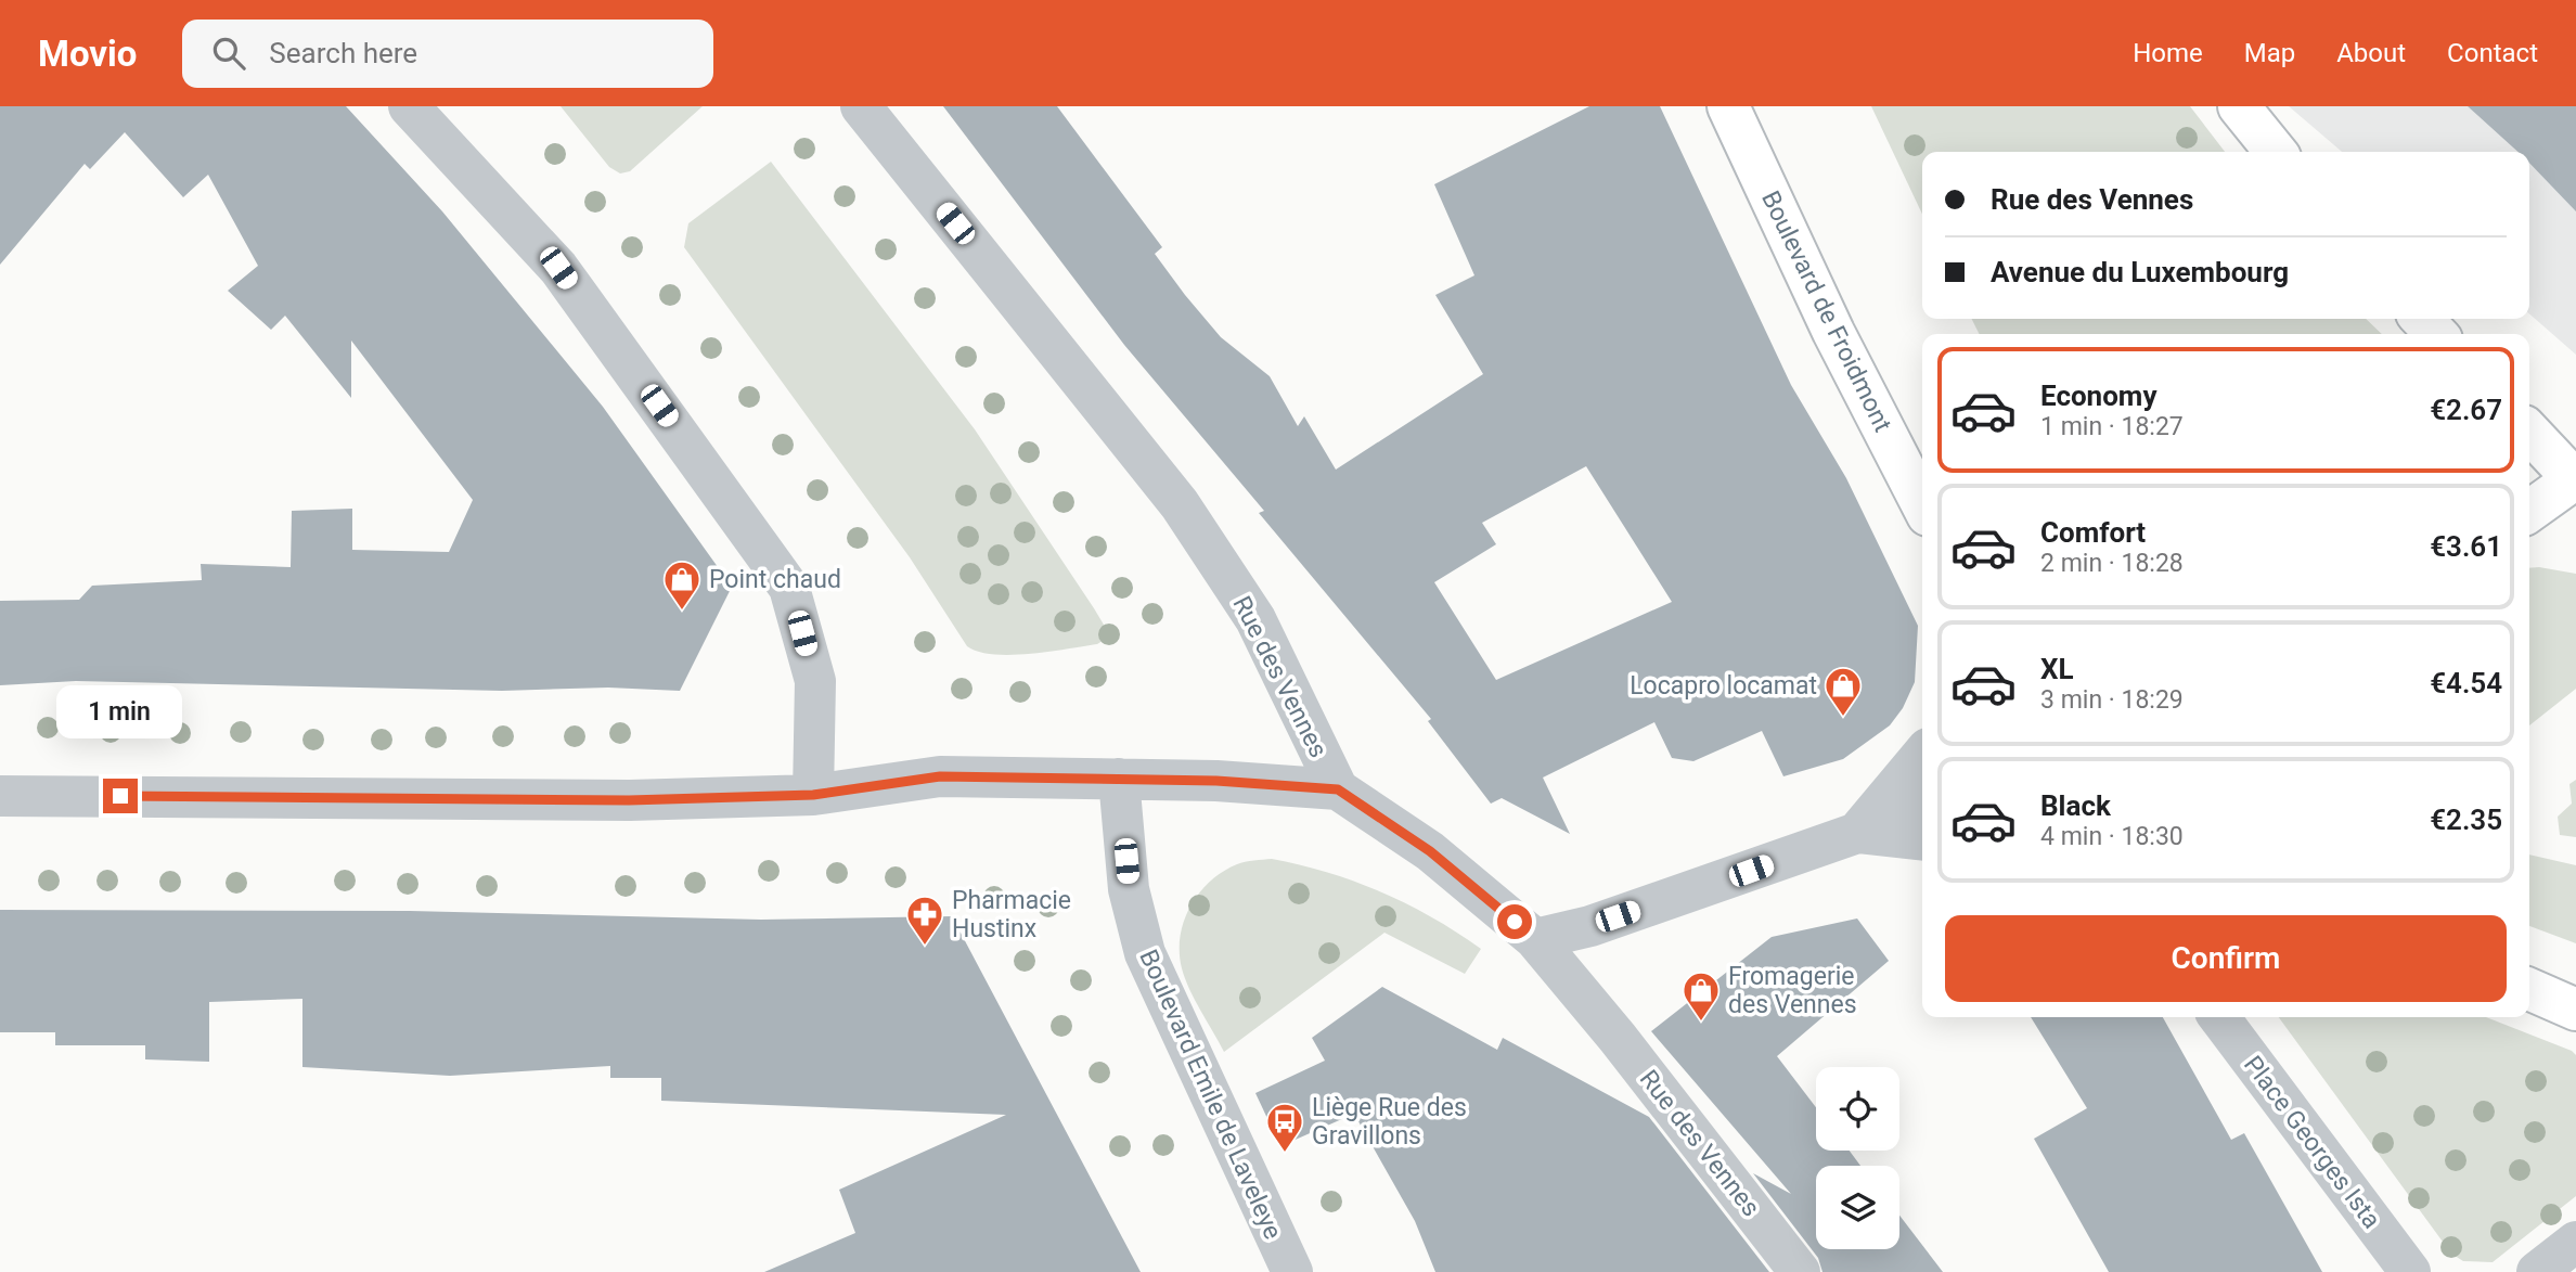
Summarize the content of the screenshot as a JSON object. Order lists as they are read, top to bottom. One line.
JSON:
{"streets":{"main road":["Boulevard de Froidmont"],"street":["Rue des Vennes","Boulevard Emile de Laveleye","Place Georges Ista"]},"places":{"shop":["Point chaud","Locapro locamat","Fromagerie des Vennes"],"pharmacy":["Pharmacie Hustinx"],"bus stop":["Liège Rue des Gravillons"]},"page":{"header":"Movio","search":"Search here","nav":["Home","Map","About","Contact"],"banner":["Rue des Vennes","Avenue du Luxembourg"],"list":[{"name":"Economy","note":"1 min · 18:27","value":"€2.67"},{"name":"Comfort","note":"2 min · 18:28","value":"€3.61"},{"name":"XL","note":"3 min · 18:29","value":"€4.54"},{"name":"Black","note":"4 min · 18:30","value":"€2.35"}],"bubble":"1 min","buttons":"Confirm"}}
